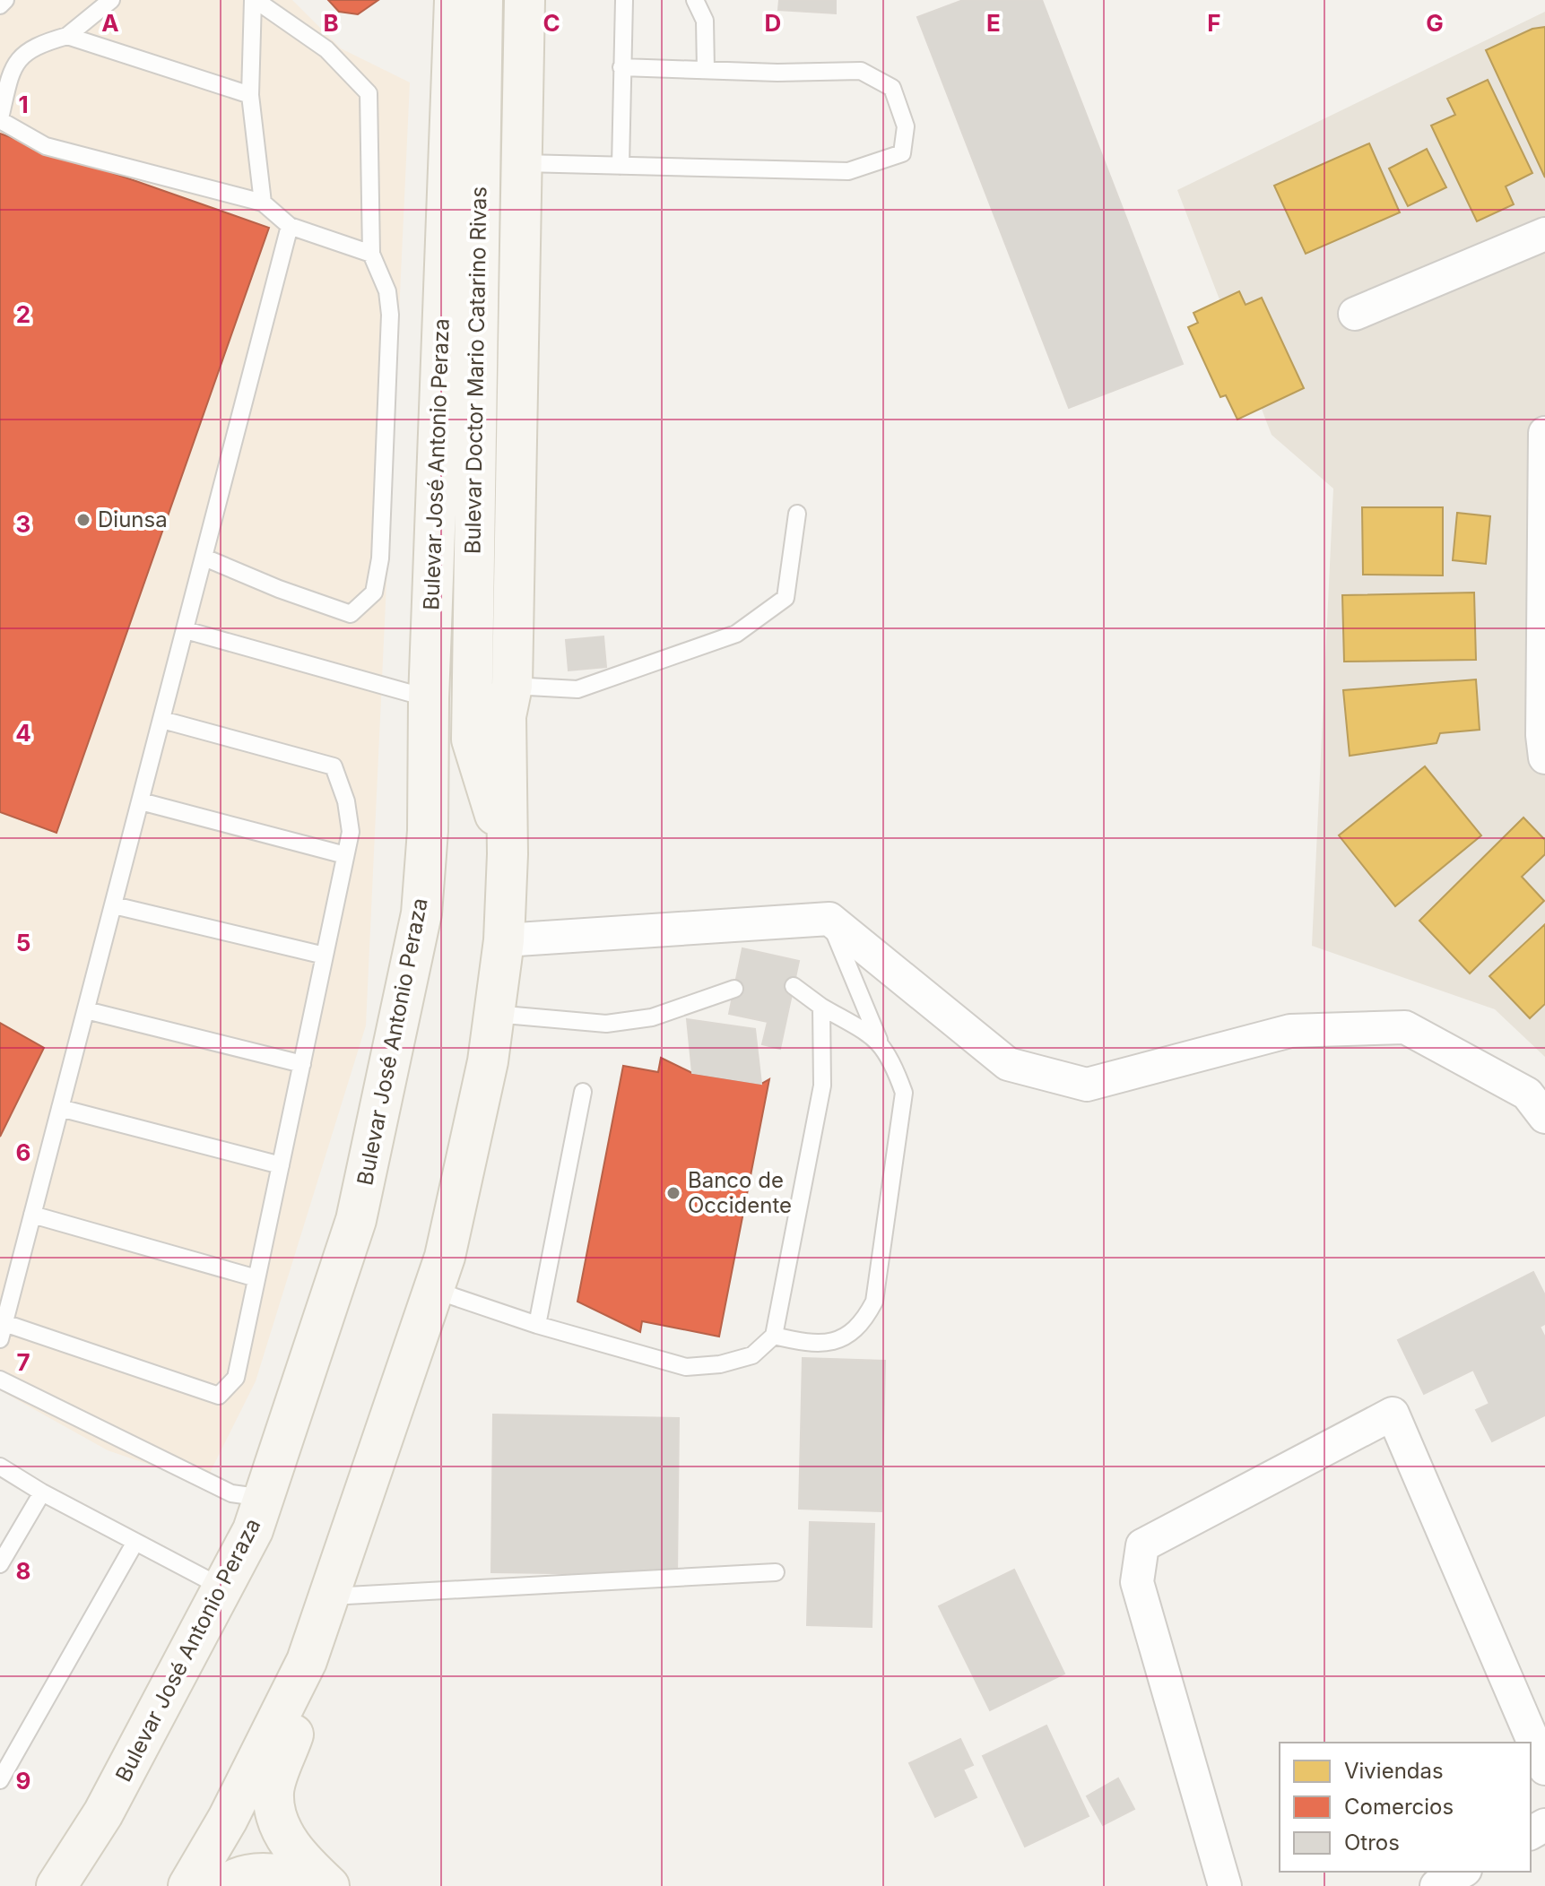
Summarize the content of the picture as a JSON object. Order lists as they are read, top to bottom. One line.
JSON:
{"streets":{"main road":["Bulevar Doctor Mario Catarino Rivas","Bulevar José Antonio Peraza"]},"places":["Diunsa","Banco de Occidente"],"legend":["Viviendas","Comercios","Otros"],"grid":{"columns":["A","B","C","D","E","F","G"],"rows":["1","2","3","4","5","6","7","8","9"]}}
